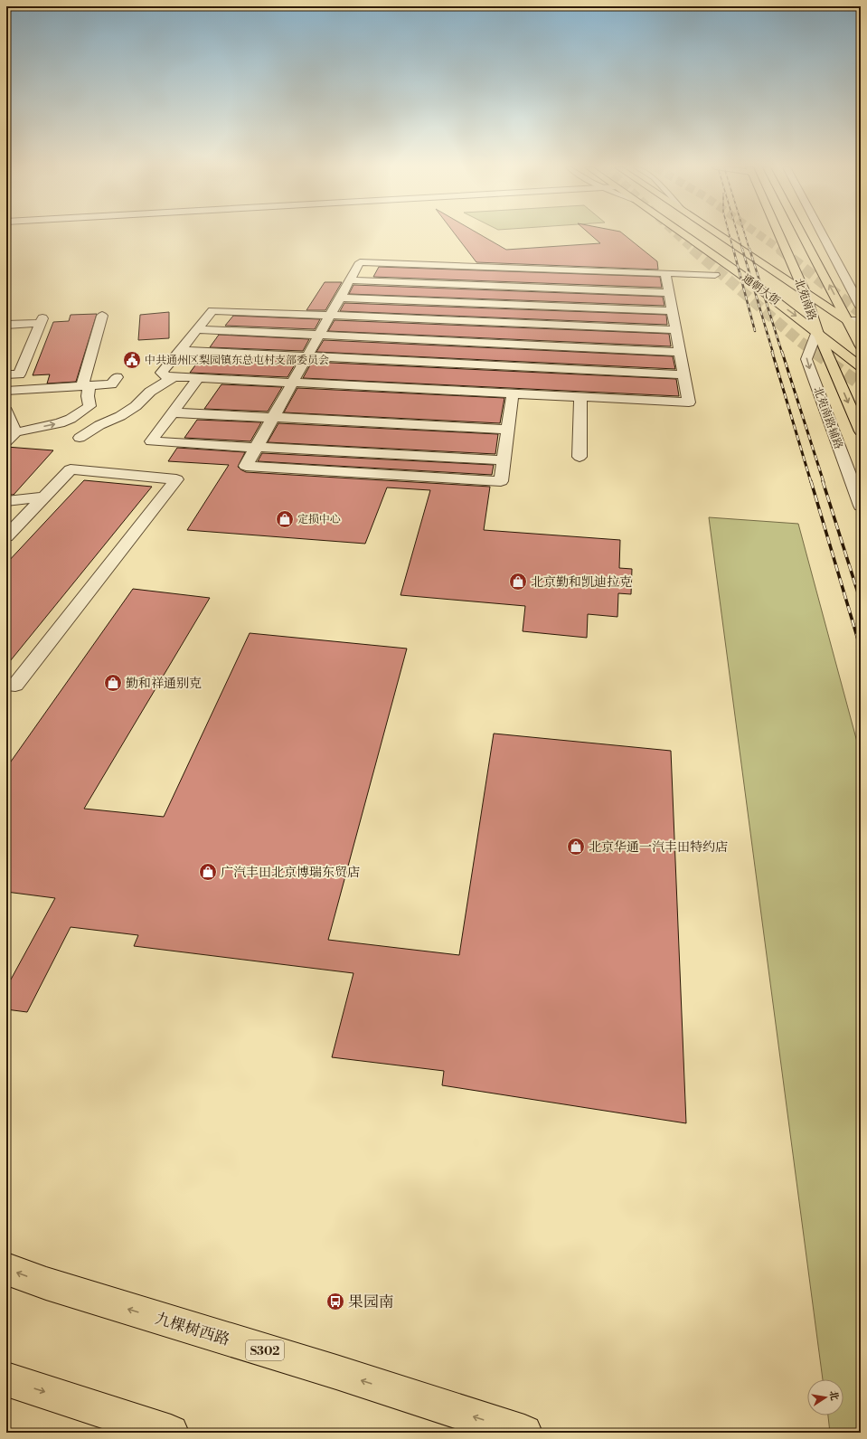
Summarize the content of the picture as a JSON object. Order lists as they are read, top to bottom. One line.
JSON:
{"streets":{"main road":["通朝大街","北苑南路","九棵树西路","S302"],"street":["北苑南路辅路"]},"crossings":[["通朝大街","北苑南路"],["通朝大街","北苑南路辅路"],["北苑南路","北苑南路辅路"]],"places":{"public building":["中共通州区梨园镇东总屯村支部委员会"],"shop":["定损中心","北京勤和凯迪拉克","勤和祥通别克","北京华通一汽丰田特约店","广汽丰田北京博瑞东贸店"],"bus stop":["果园南"]},"north":"right"}
